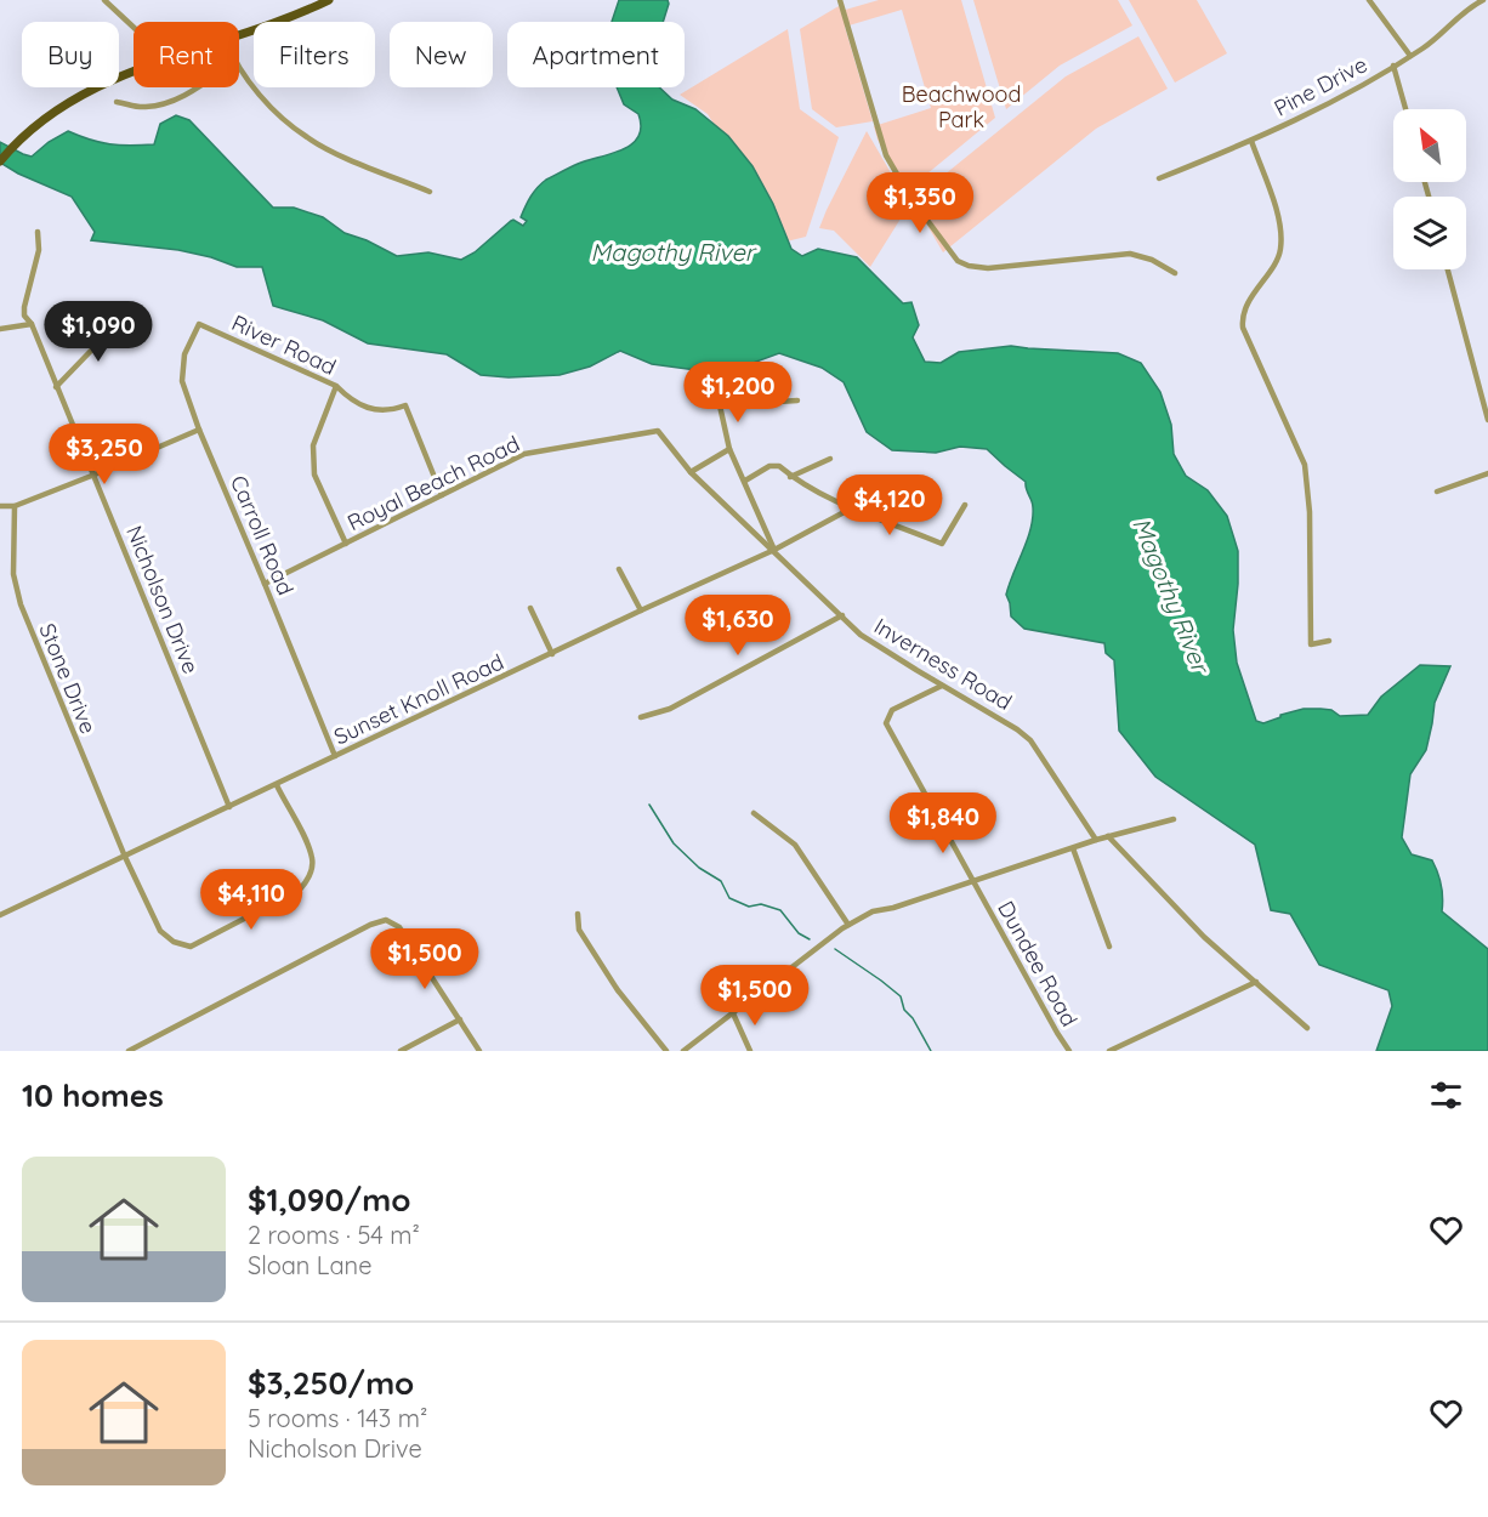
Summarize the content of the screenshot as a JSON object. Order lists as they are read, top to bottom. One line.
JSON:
{"streets":{"street":["Pine Drive","River Road","Royal Beach Road","Carroll Road","Nicholson Drive","Inverness Road","Stone Drive","Sunset Knoll Road","Dundee Road"]},"crossings":[["River Road","Royal Beach Road"],["River Road","Carroll Road"],["Royal Beach Road","Carroll Road"],["Royal Beach Road","Inverness Road"],["Carroll Road","Sunset Knoll Road"],["Nicholson Drive","Sunset Knoll Road"],["Inverness Road","Sunset Knoll Road"],["Inverness Road","Dundee Road"],["Stone Drive","Sunset Knoll Road"]],"water":["Magothy River"],"parks":["Beachwood Park"],"north":"top left","page":{"chip":["Buy","Rent","Filters","New","Apartment"],"price":["$1,350","$1,090","$1,200","$3,250","$4,120","$1,630","$1,840","$4,110","$1,500","$1,500"],"heading":"10 homes","list":[{"name":"$1,090/mo","note":"2 rooms · 54 m² · Sloan Lane"},{"name":"$3,250/mo","note":"5 rooms · 143 m² · Nicholson Drive"}]}}
